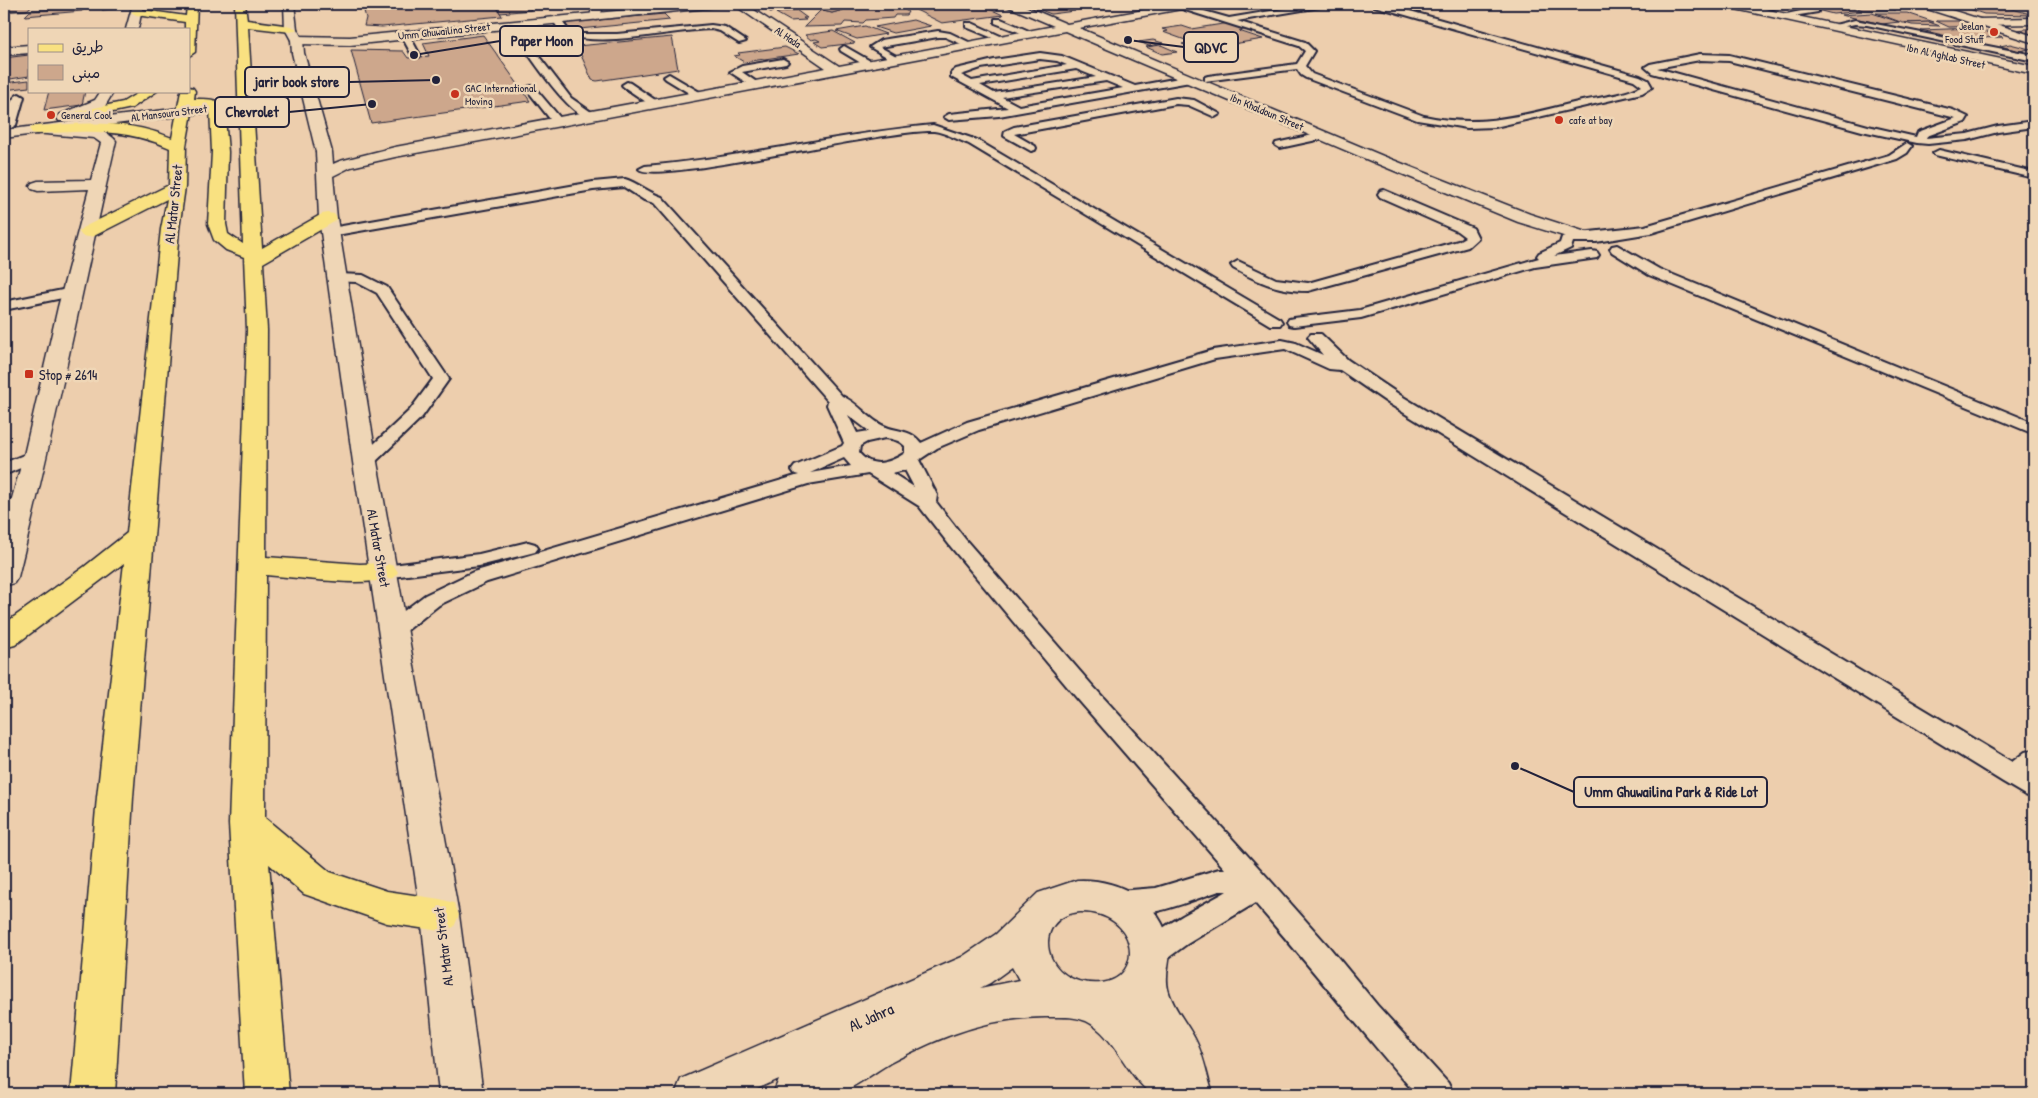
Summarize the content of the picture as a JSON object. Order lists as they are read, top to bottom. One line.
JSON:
{"streets":{"main road":["Al Matar Street"],"street":["Umm Ghuwailina Street","Al Hada","Ibn Al Aghlab Street","Ibn Khaldoun Street","Al Mansoura Street","Al Jahra"]},"crossings":[["Umm Ghuwailina Street","Al Matar Street"],["Al Mansoura Street","Al Matar Street"]],"places":{"other":["Jeelan Food Stuff","QDVC","Paper Moon","jarir book store","GAC International Moving","Chevrolet","General Cool","cafe at bay","Umm Ghuwailina Park & Ride Lot"],"transit":["Stop # 2614"]},"legend":["طريق","مبنى"]}
